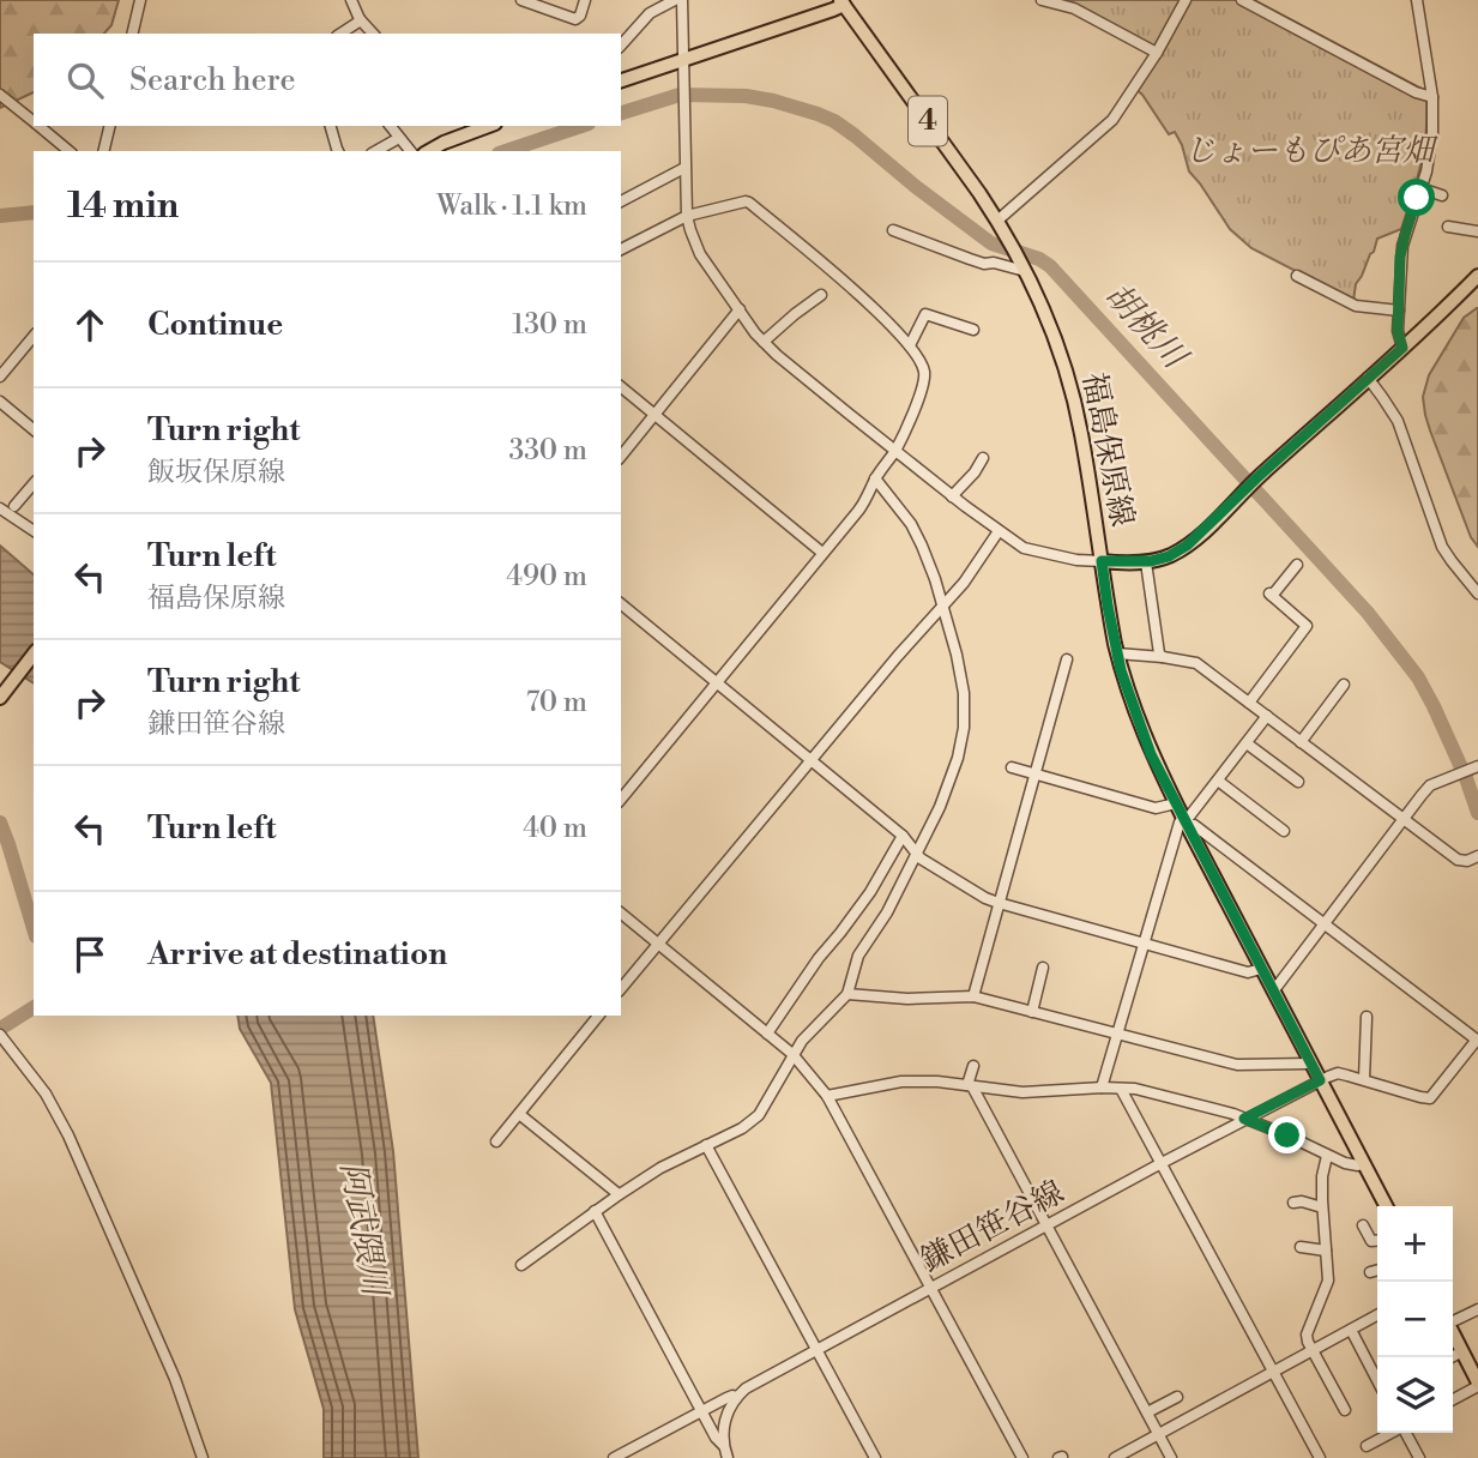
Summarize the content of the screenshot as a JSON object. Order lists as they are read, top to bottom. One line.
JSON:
{"streets":{"main road":["4","福島保原線"],"street":["鎌田笹谷線"]},"crossings":[["福島保原線","鎌田笹谷線"]],"water":["胡桃川","阿武隈川"],"parks":["じょーもぴあ宮畑"],"page":{"search":"Search here","heading":["14 min","Walk · 1.1 km"],"list":[["Continue","130 m"],["Turn right","飯坂保原線","330 m"],["Turn left","福島保原線","490 m"],["Turn right","鎌田笹谷線","70 m"],["Turn left","40 m"],"Arrive at destination"],"map_buttons":["+","−"]}}
